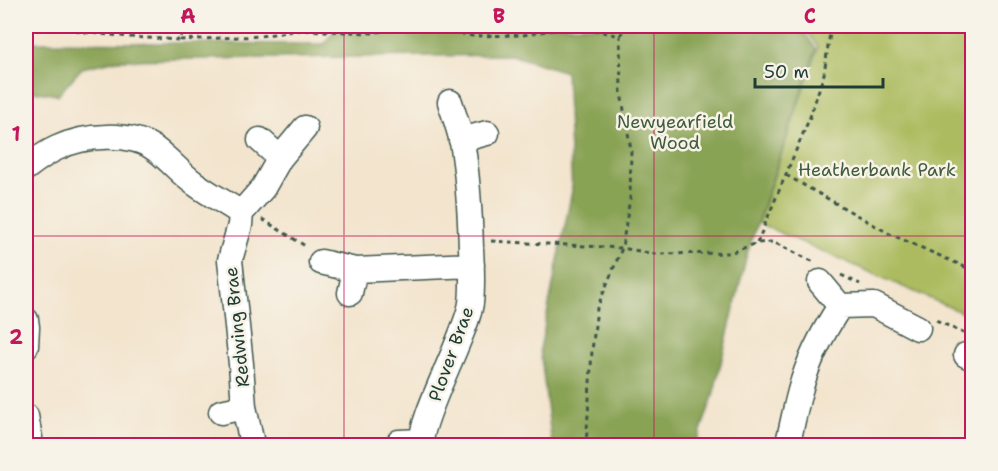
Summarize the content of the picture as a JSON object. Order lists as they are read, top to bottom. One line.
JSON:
{"streets":{"street":["Redwing Brae","Plover Brae"]},"parks":["Newyearfield Wood","Heatherbank Park"],"scale_bar":"50 m","grid":{"columns":["A","B","C"],"rows":["1","2"]}}
